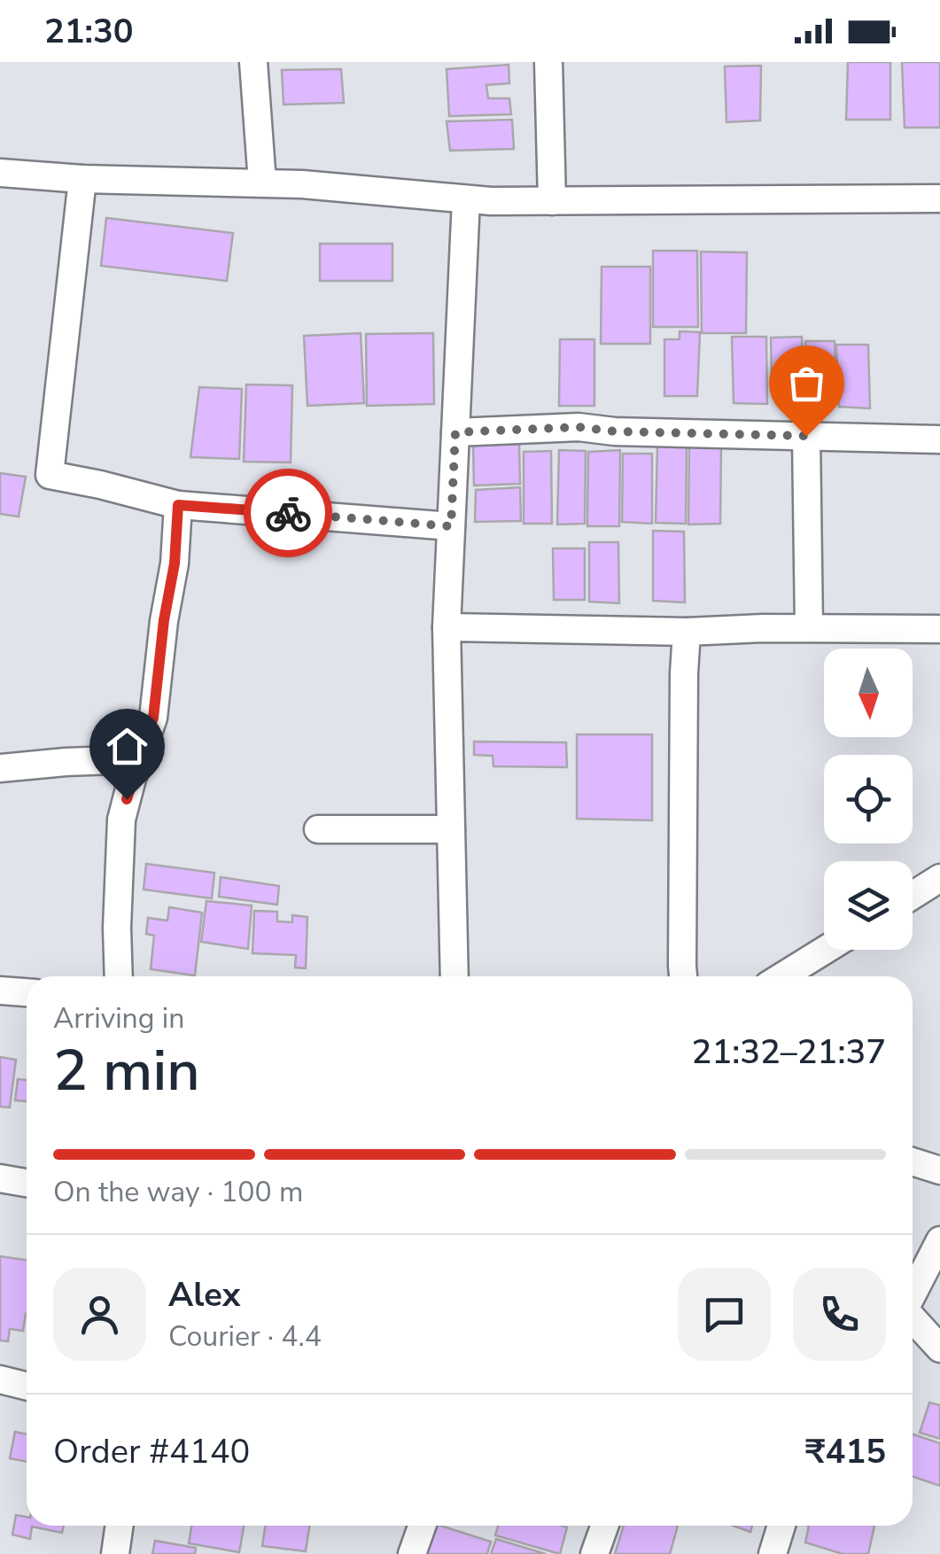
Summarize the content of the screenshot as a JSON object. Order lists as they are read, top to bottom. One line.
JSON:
{"north":"bottom","page":{"status":"21:30","heading":["2 min","Arriving in","21:32–21:37"],"panel":["Alex","Courier · 4.4","Order #4140","₹415"],"bar":"On the way · 100 m"}}
